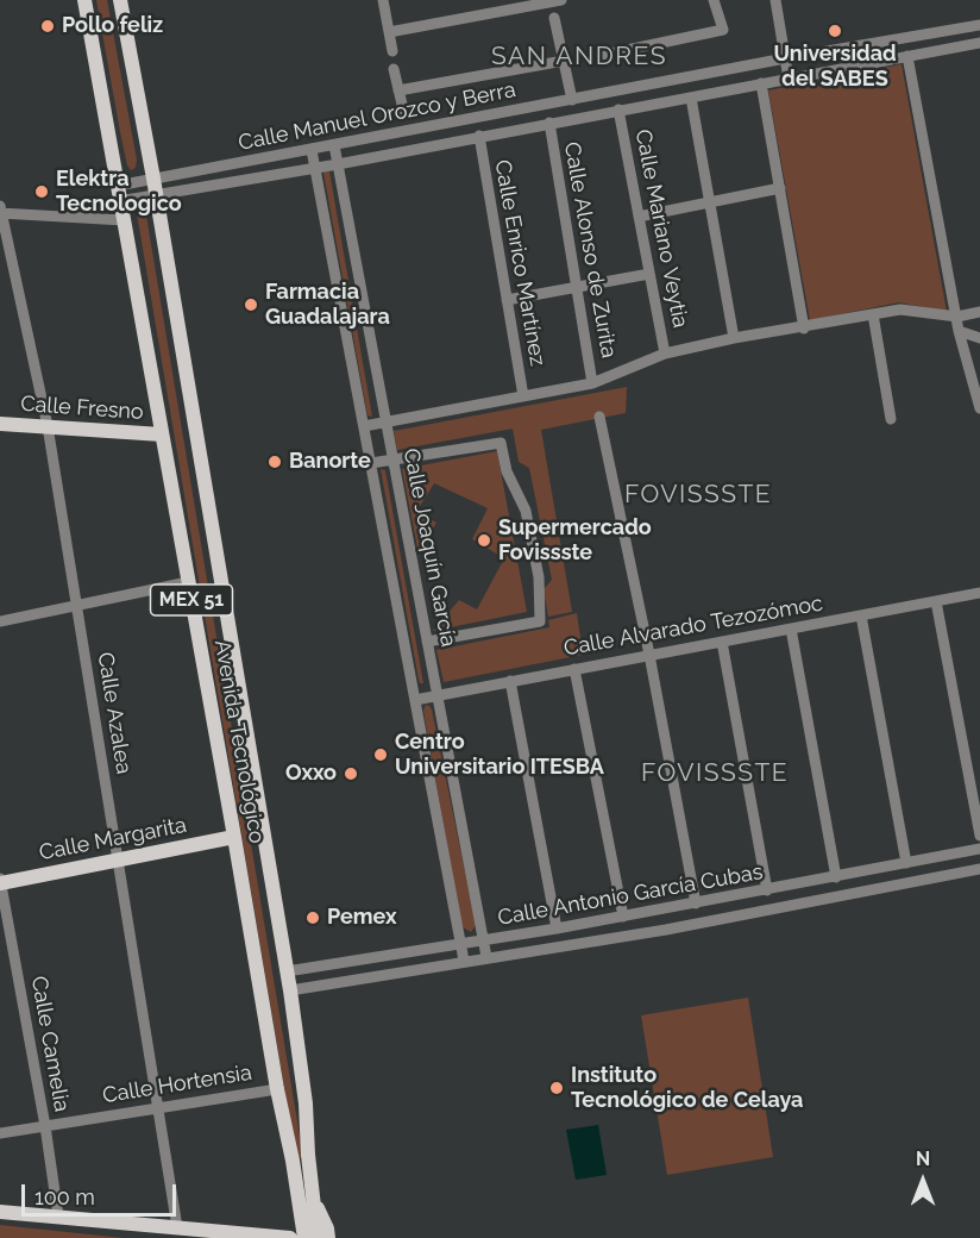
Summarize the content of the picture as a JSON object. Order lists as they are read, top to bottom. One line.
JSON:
{"streets":{"main road":["Calle Fresno","MEX 51","Avenida Tecnológico","Calle Margarita"],"street":["Calle Manuel Orozco y Berra","Calle Mariano Veytia","Calle Alonso de Zurita","Calle Enrico Martínez","Calle Joaquín García","Calle Alvarado Tezozómoc","Calle Azalea","Calle Antonio García Cubas","Calle Camelia","Calle Hortensia"]},"crossings":[["Calle Manuel Orozco y Berra","Calle Mariano Veytia"],["Calle Manuel Orozco y Berra","Calle Alonso de Zurita"],["Calle Manuel Orozco y Berra","Calle Enrico Martínez"],["Calle Manuel Orozco y Berra","Calle Joaquín García"],["Calle Manuel Orozco y Berra","Avenida Tecnológico"],["Calle Fresno","Calle Azalea"],["Calle Fresno","Avenida Tecnológico"],["Calle Joaquín García","Calle Alvarado Tezozómoc"],["Calle Joaquín García","Calle Antonio García Cubas"],["Calle Azalea","Calle Margarita"],["Calle Azalea","Calle Hortensia"],["Avenida Tecnológico","Calle Margarita"],["Avenida Tecnológico","Calle Antonio García Cubas"],["Avenida Tecnológico","Calle Hortensia"],["Calle Margarita","Calle Camelia"],["Calle Camelia","Calle Hortensia"]],"districts":["SAN ANDRES","FOVISSSTE","FOVISSSTE"],"places":["Pollo feliz","Universidad del SABES","Elektra Tecnologico","Farmacia Guadalajara","Banorte","Supermercado Fovissste","Centro Universitario ITESBA","Oxxo","Pemex","Instituto Tecnológico de Celaya"],"scale_bar":"100 m","north":"top"}
